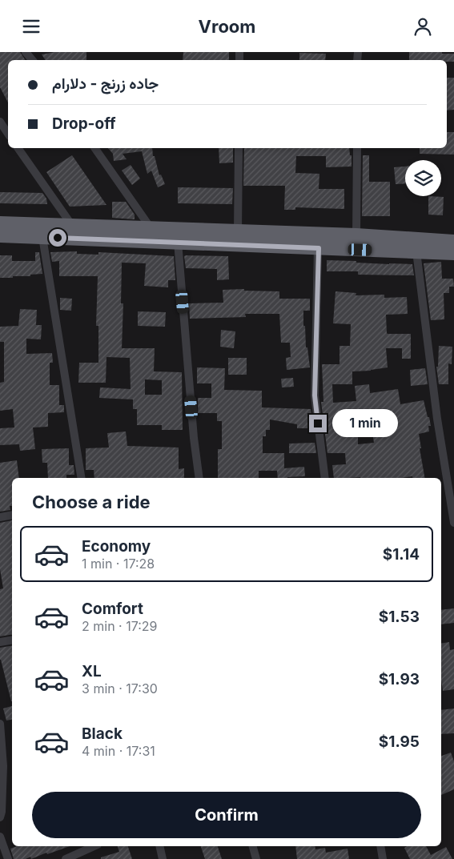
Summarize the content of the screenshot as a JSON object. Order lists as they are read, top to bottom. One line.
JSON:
{"page":{"header":"Vroom","banner":["جاده زرنج - دلارام","Drop-off"],"bubble":"1 min","heading":"Choose a ride","list":[{"name":"Economy","note":"1 min · 17:28","value":"$1.14"},{"name":"Comfort","note":"2 min · 17:29","value":"$1.53"},{"name":"XL","note":"3 min · 17:30","value":"$1.93"},{"name":"Black","note":"4 min · 17:31","value":"$1.95"}],"buttons":"Confirm"}}
